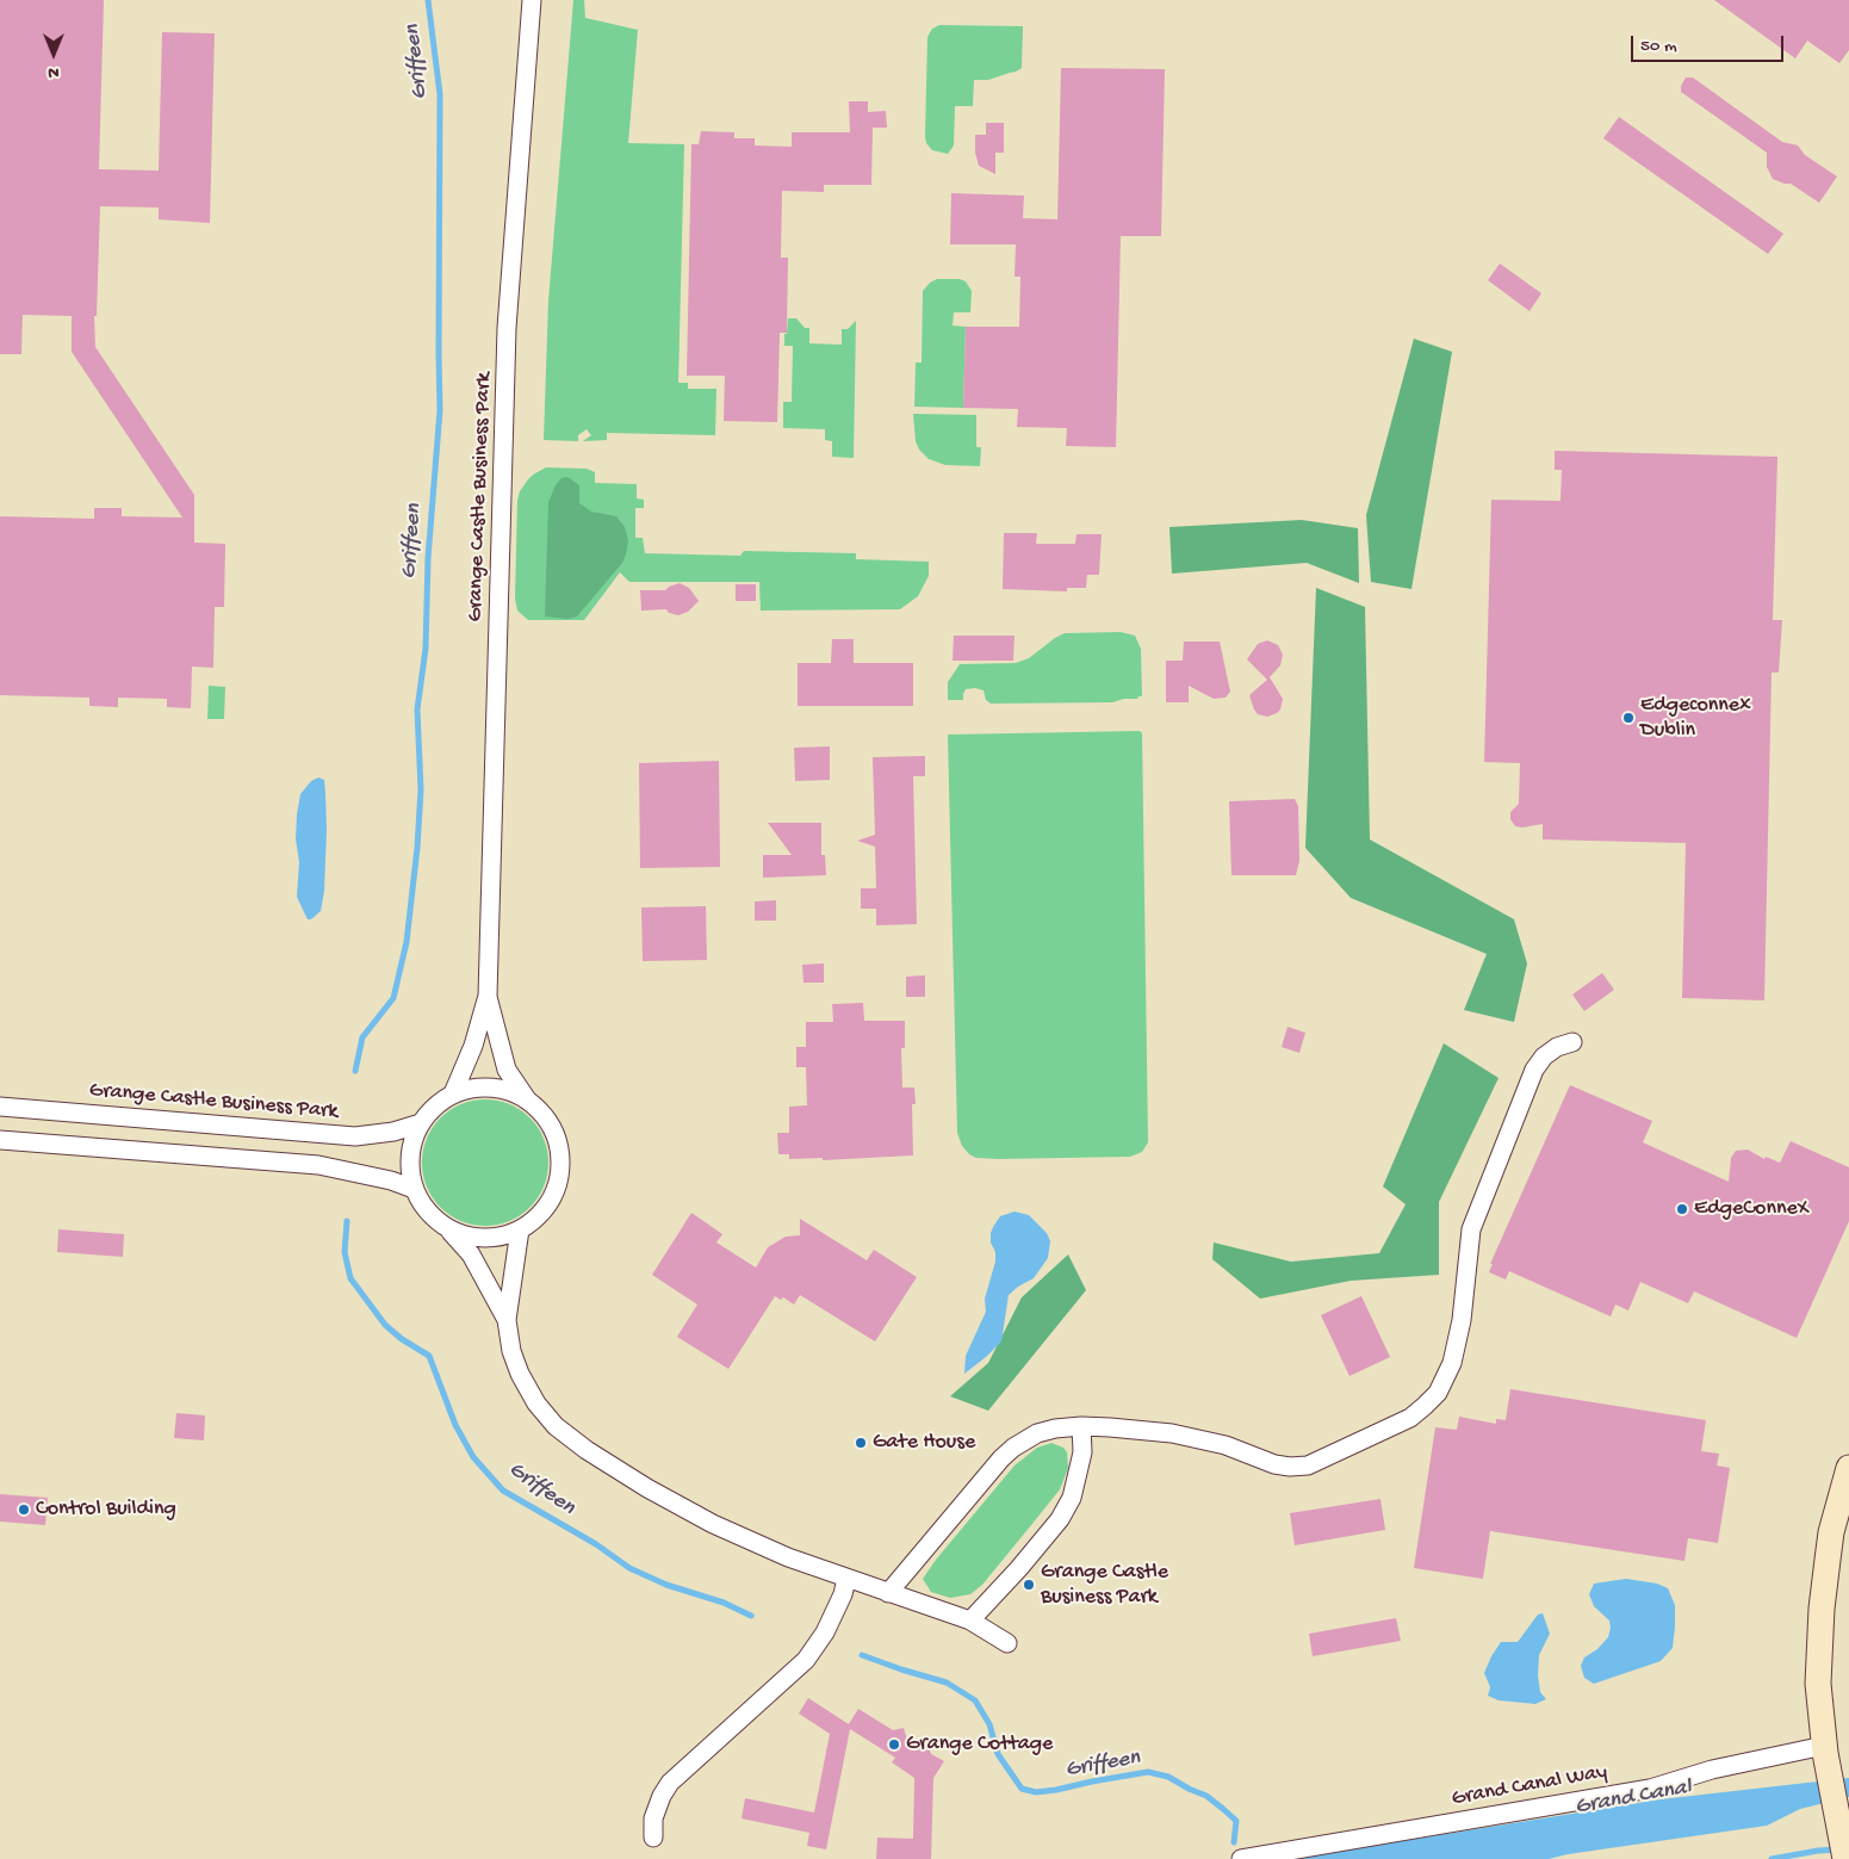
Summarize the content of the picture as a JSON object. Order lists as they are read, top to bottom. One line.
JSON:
{"streets":{"street":["Grange Castle Business Park","Grand Canal Way"]},"water":["Griffeen","Grand Canal"],"places":["Edgeconnex Dublin","EdgeConneX","Gate House","Control Building","Grange Castle Business Park","Grange Cottage"],"scale_bar":"50 m","north":"bottom"}
